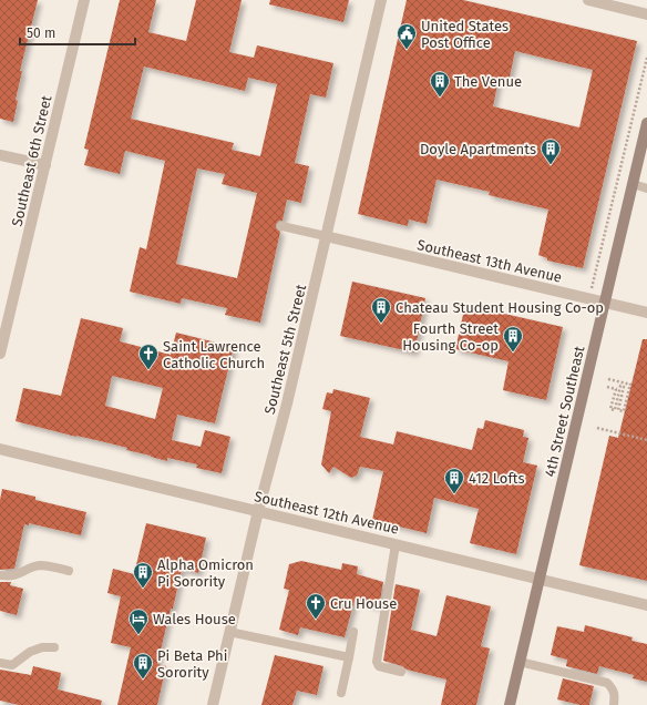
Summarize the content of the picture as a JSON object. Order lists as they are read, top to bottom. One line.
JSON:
{"streets":{"main road":["4th Street Southeast"],"street":["Southeast 6th Street","Southeast 13th Avenue","Southeast 5th Street","Southeast 12th Avenue"]},"crossings":[["Southeast 13th Avenue","Southeast 5th Street"],["Southeast 13th Avenue","4th Street Southeast"],["Southeast 5th Street","Southeast 12th Avenue"],["4th Street Southeast","Southeast 12th Avenue"]],"places":{"public building":["United States Post Office"],"building":["The Venue","Doyle Apartments","Chateau Student Housing Co-op","Fourth Street Housing Co-op","412 Lofts","Alpha Omicron Pi Sorority","Pi Beta Phi Sorority"],"church":["Saint Lawrence Catholic Church","Cru House"],"hotel":["Wales House"]},"scale_bar":"50 m"}
